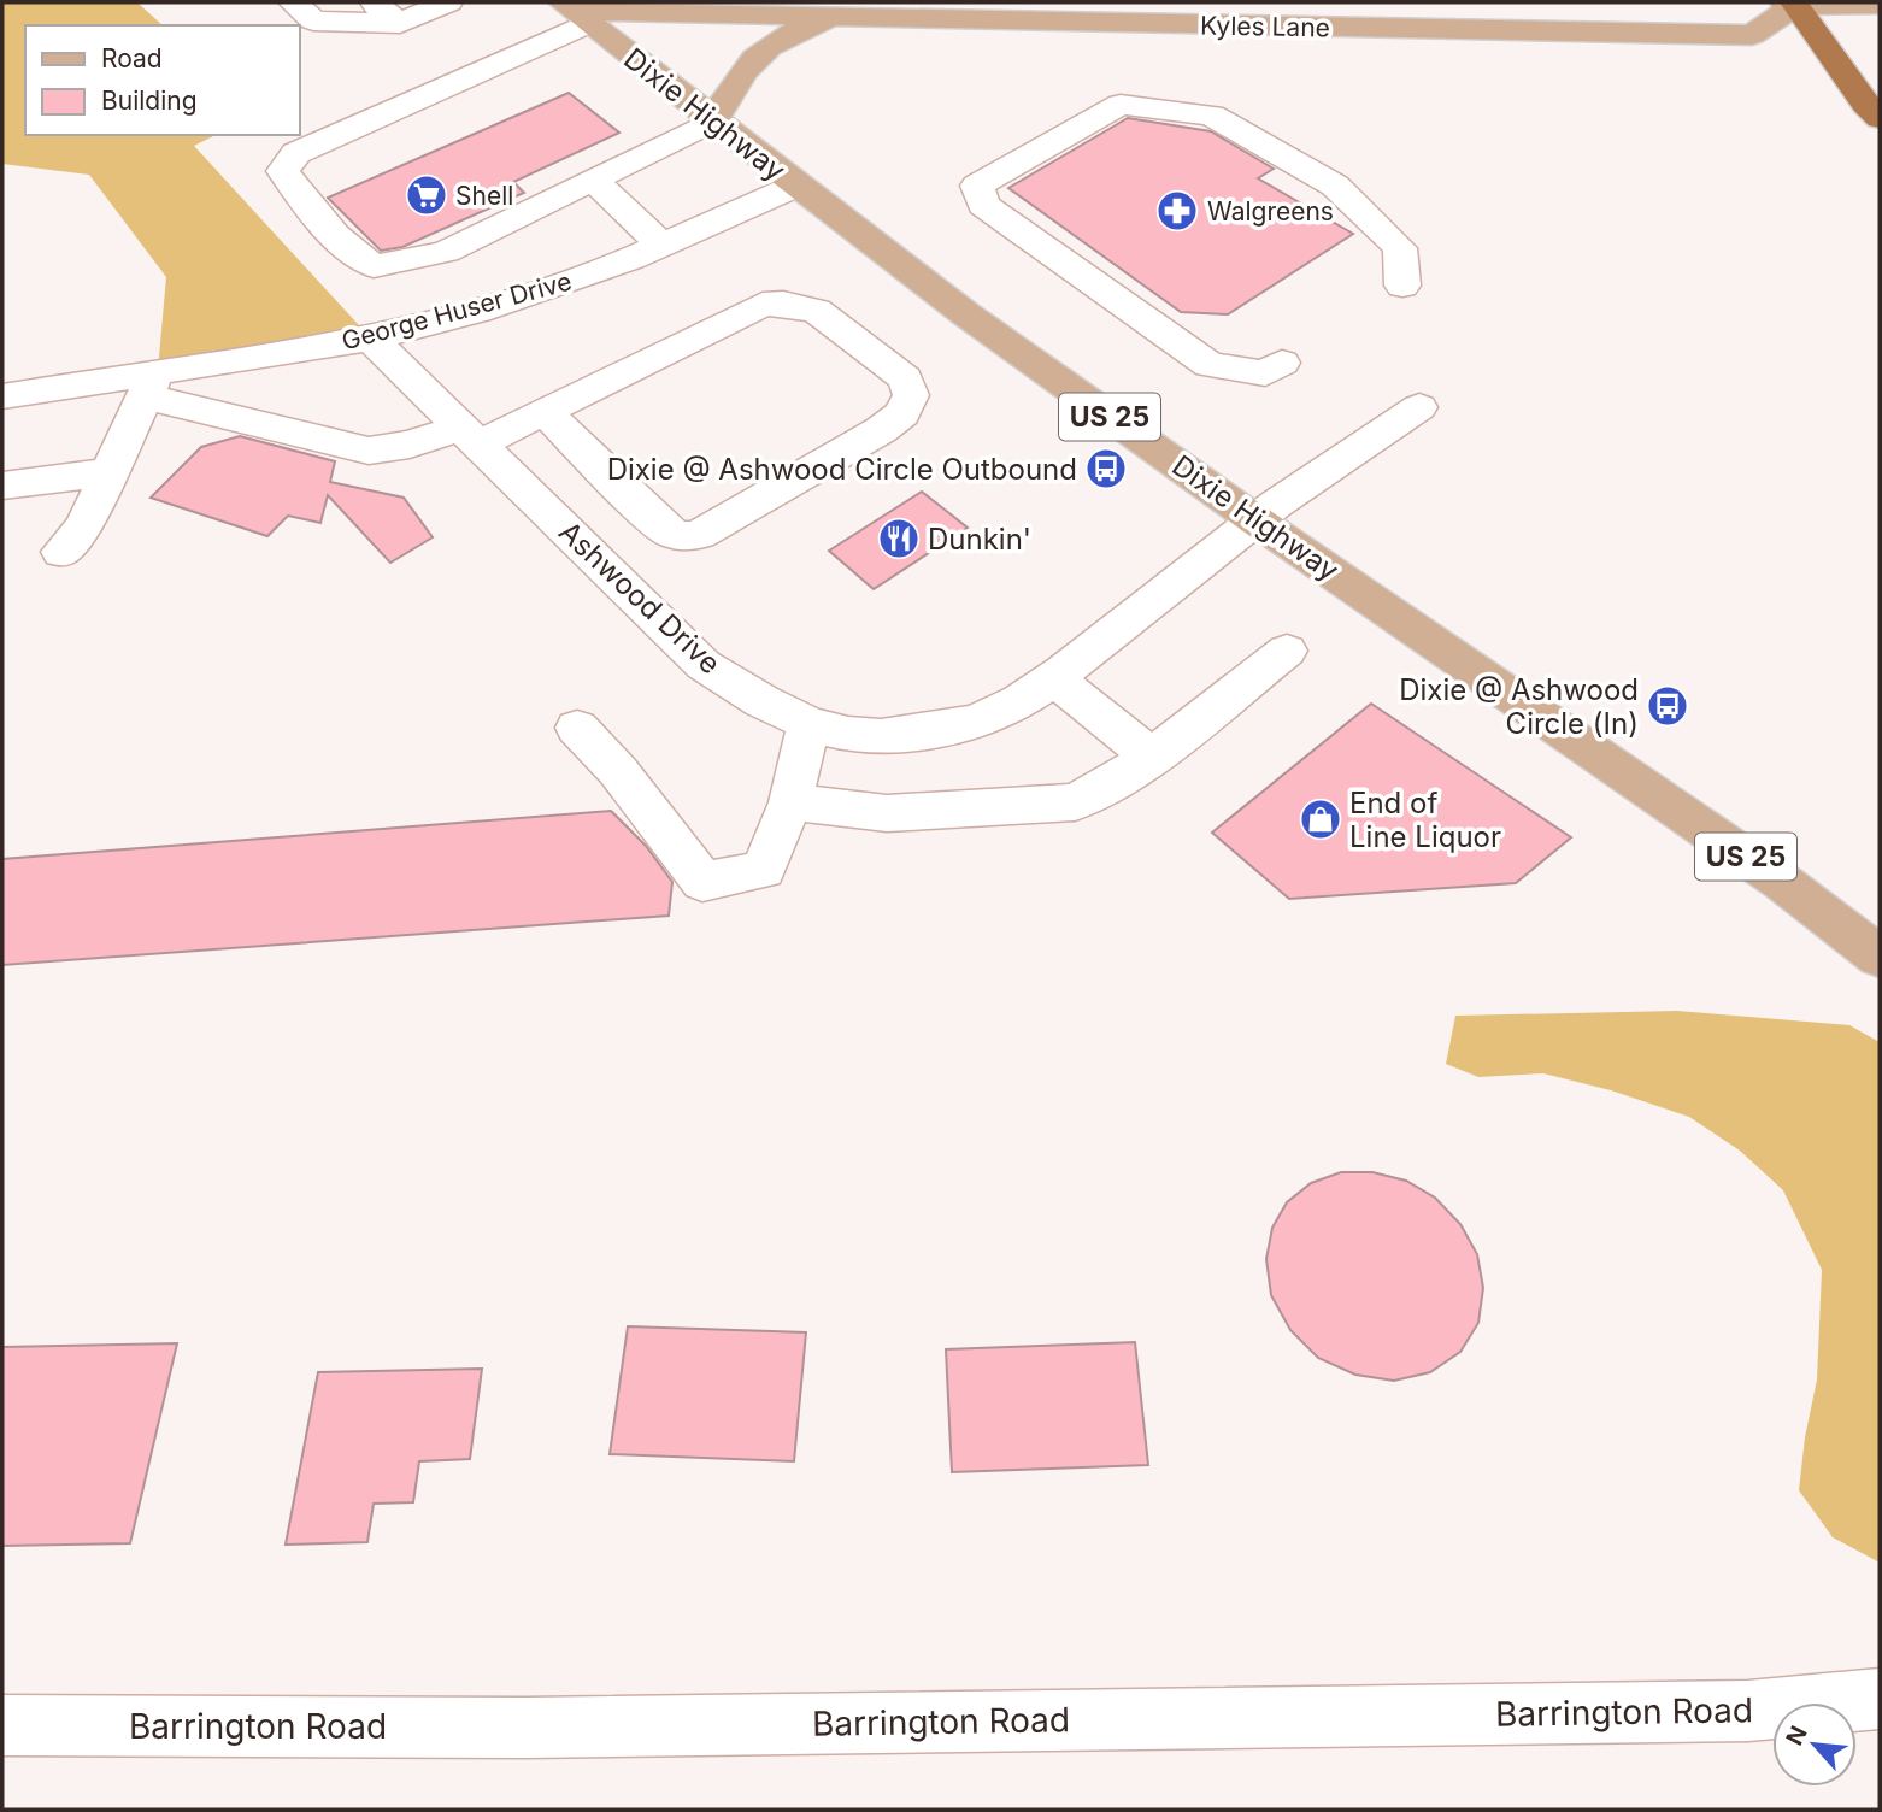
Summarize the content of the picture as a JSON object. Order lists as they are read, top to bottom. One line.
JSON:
{"streets":{"main road":["Kyles Lane","Dixie Highway","US 25"],"street":["George Huser Drive","Ashwood Drive","Barrington Road"]},"crossings":[["Kyles Lane","Dixie Highway"],["Dixie Highway","George Huser Drive"],["Dixie Highway","Ashwood Drive"],["George Huser Drive","Ashwood Drive"]],"places":{"supermarket":["Shell"],"pharmacy":["Walgreens"],"bus stop":["Dixie @ Ashwood Circle Outbound","Dixie @ Ashwood Circle (In)"],"restaurant":["Dunkin'"],"shop":["End of Line Liquor"]},"legend":["Road","Building"],"north":"top left"}
